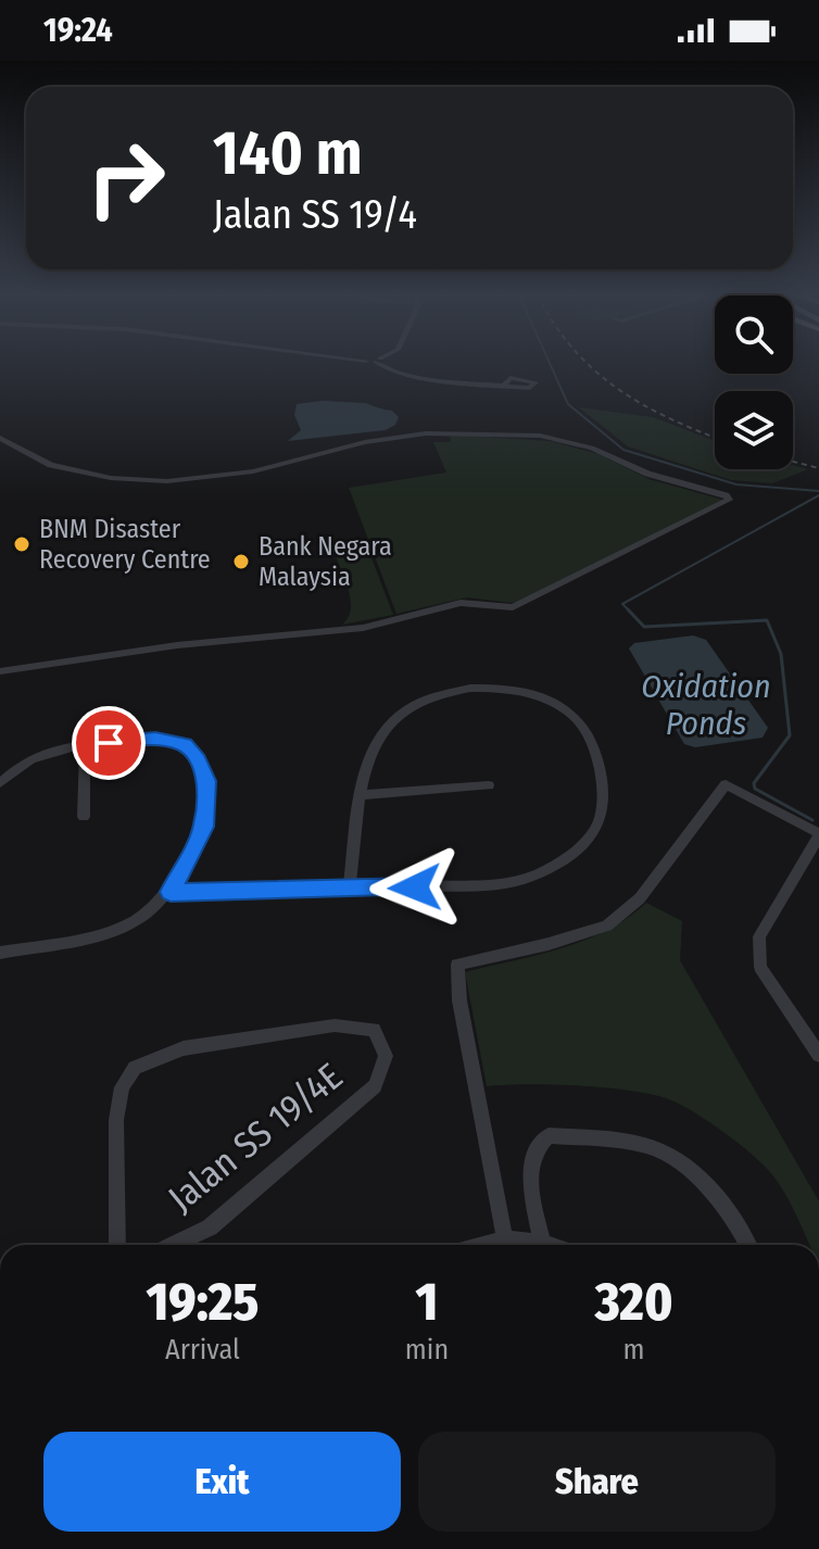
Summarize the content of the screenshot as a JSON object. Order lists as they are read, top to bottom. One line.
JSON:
{"streets":{"street":["Jalan SS 19/4E"]},"water":["Oxidation Ponds"],"places":["BNM Disaster Recovery Centre","Bank Negara Malaysia"],"page":{"status":"19:24","turn":["140 m","Jalan SS 19/4"],"eta":["19:25","Arrival","1","min","320","m"],"buttons":["Exit","Share"]}}
